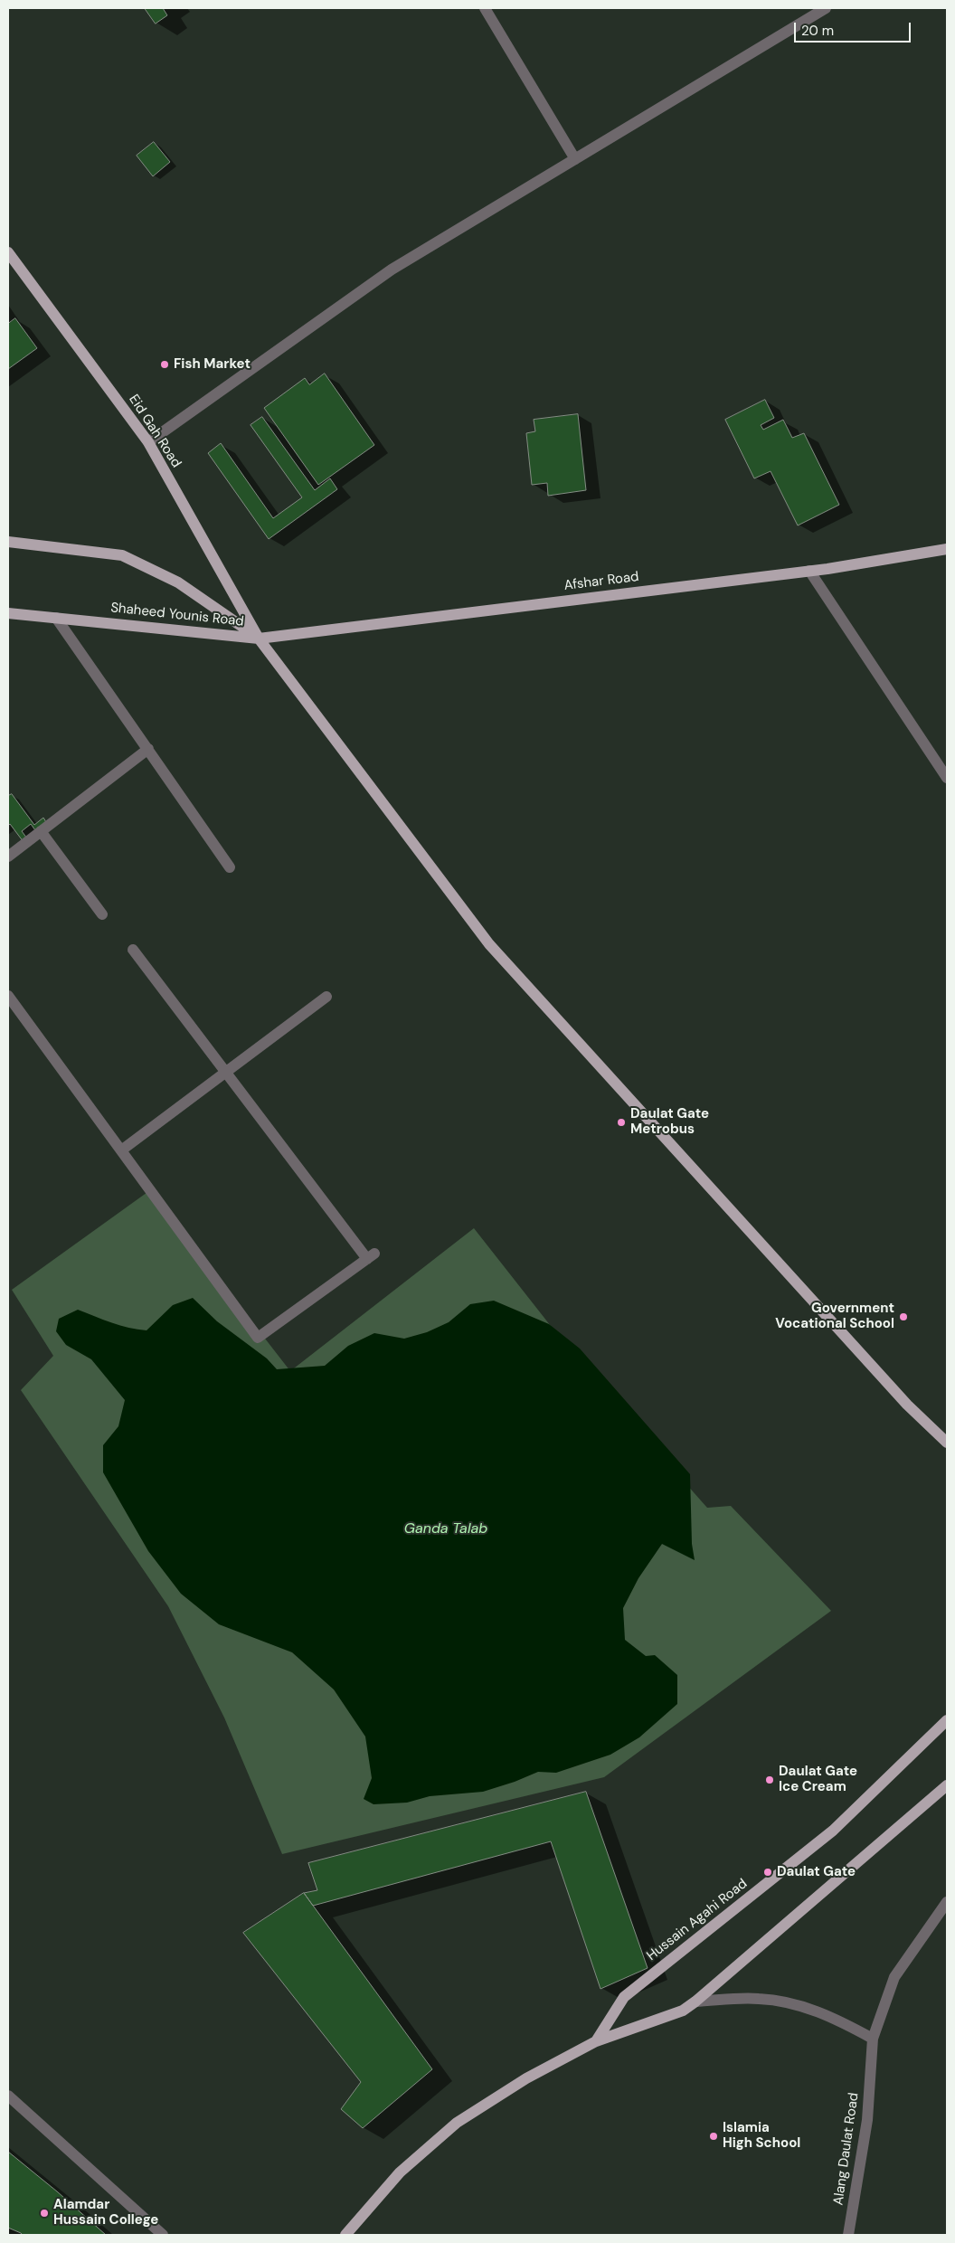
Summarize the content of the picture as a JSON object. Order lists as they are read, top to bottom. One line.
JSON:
{"streets":{"main road":["Eid Gah Road","Afshar Road","Shaheed Younis Road","Hussain Agahi Road"],"street":["Alang Daulat Road"]},"crossings":[["Eid Gah Road","Afshar Road"],["Eid Gah Road","Shaheed Younis Road"],["Afshar Road","Shaheed Younis Road"]],"water":["Ganda Talab"],"places":["Fish Market","Daulat Gate Metrobus","Government Vocational School","Daulat Gate Ice Cream","Daulat Gate","Islamia High School","Alamdar Hussain College"],"scale_bar":"20 m"}
